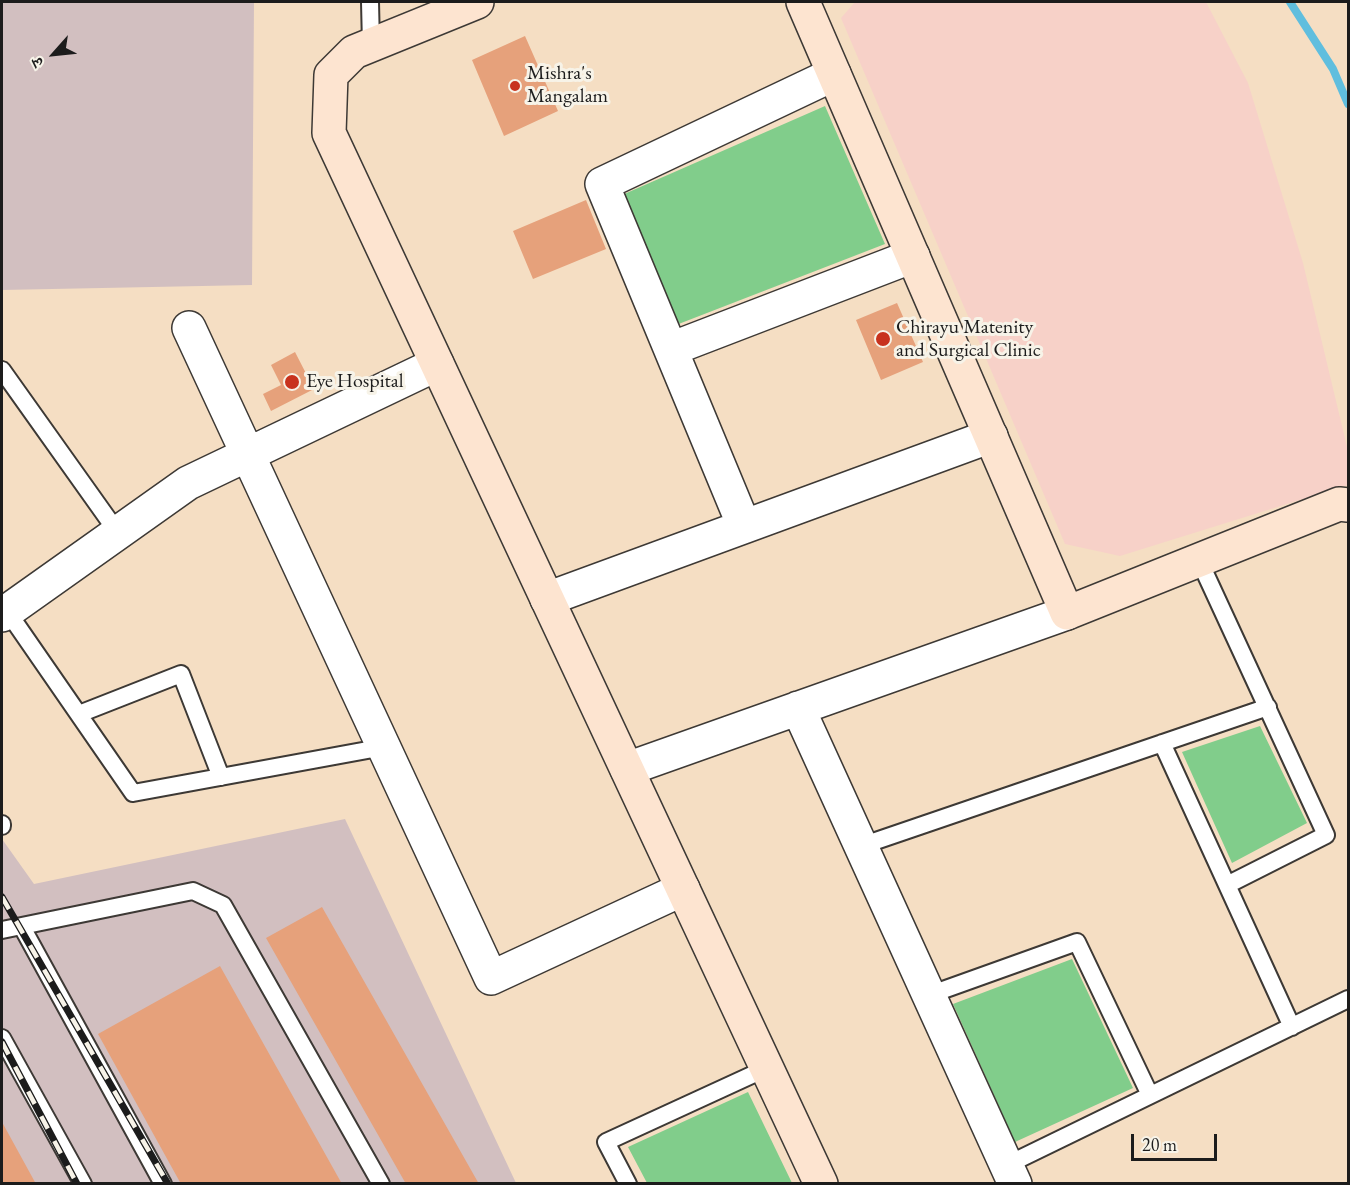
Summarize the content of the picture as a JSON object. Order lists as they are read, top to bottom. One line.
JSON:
{"places":["Mishra's Mangalam","Chirayu Matenity and Surgical Clinic","Eye Hospital"],"scale_bar":"20 m","north":"bottom left"}
